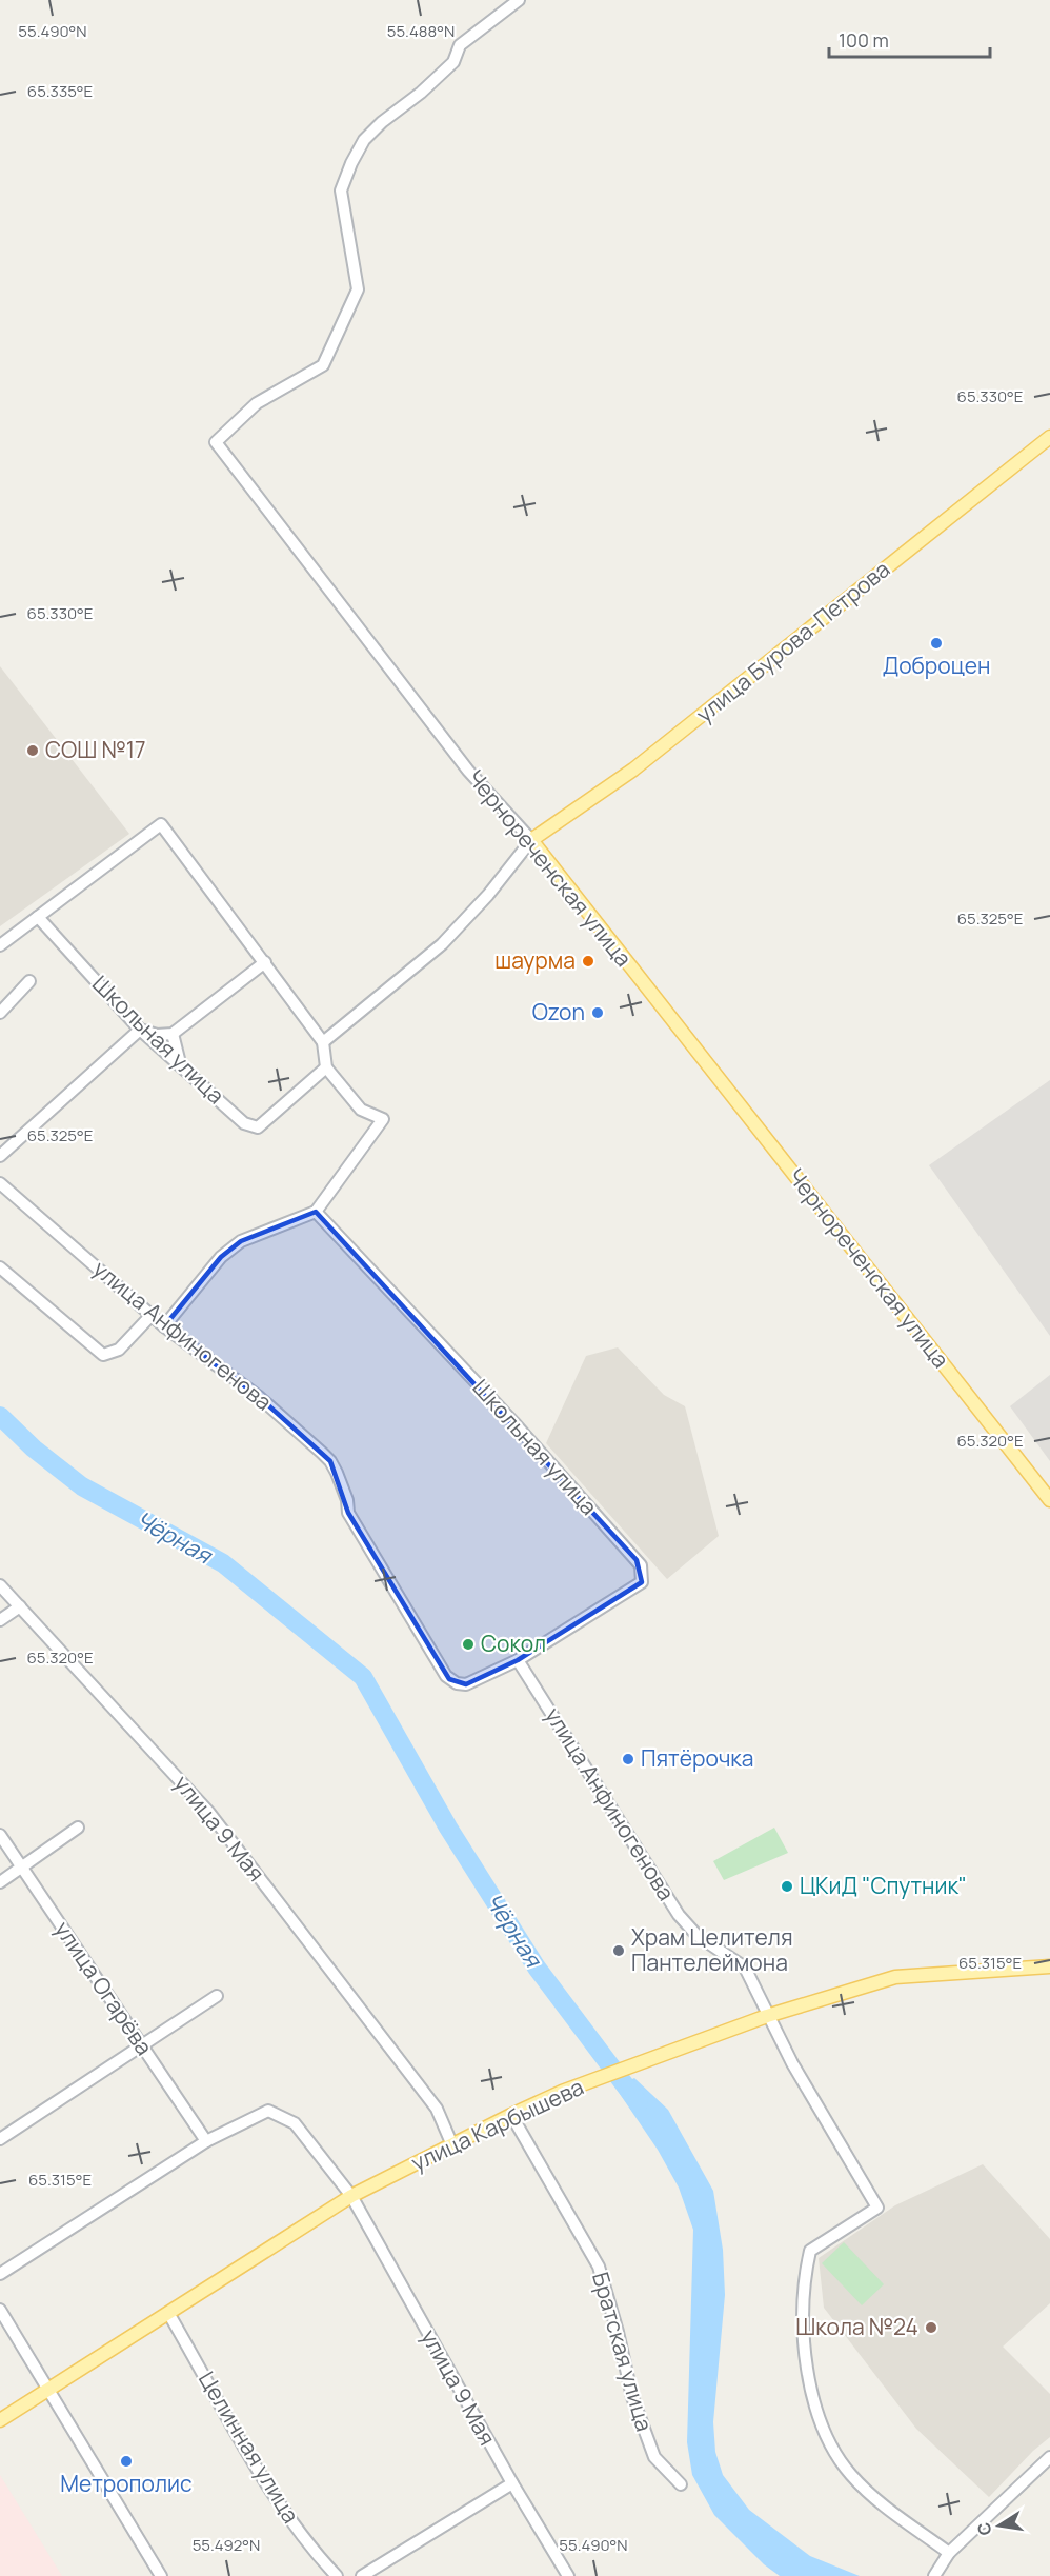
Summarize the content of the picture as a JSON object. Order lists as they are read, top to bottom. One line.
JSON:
{"streets":{"main road":["улица Бурова-Петрова","Чернореченская улица","улица Карбышева"],"street":["Школьная улица","улица Анфиногенова","улица 9 Мая","улица Огарёва","Братская улица","Целинная улица"]},"crossings":[["улица Бурова-Петрова","Чернореченская улица"],["Школьная улица","улица Анфиногенова"],["улица Анфиногенова","улица Карбышева"],["улица 9 Мая","улица Огарёва"],["улица 9 Мая","улица Карбышева"],["улица Карбышева","Братская улица"],["улица Карбышева","Целинная улица"]],"water":["Чёрная"],"places":["Доброцен","СОШ №17","шаурма","Ozon","Сокол","Пятёрочка","ЦКиД \"Спутник\"","Храм Целителя Пантелеймона","Школа №24","Метрополис"],"scale_bar":"100 m","north":"left","coordinates":["55.490°N","55.488°N","65.335°E","65.330°E","65.325°E","65.320°E","65.315°E","55.492°N"]}
